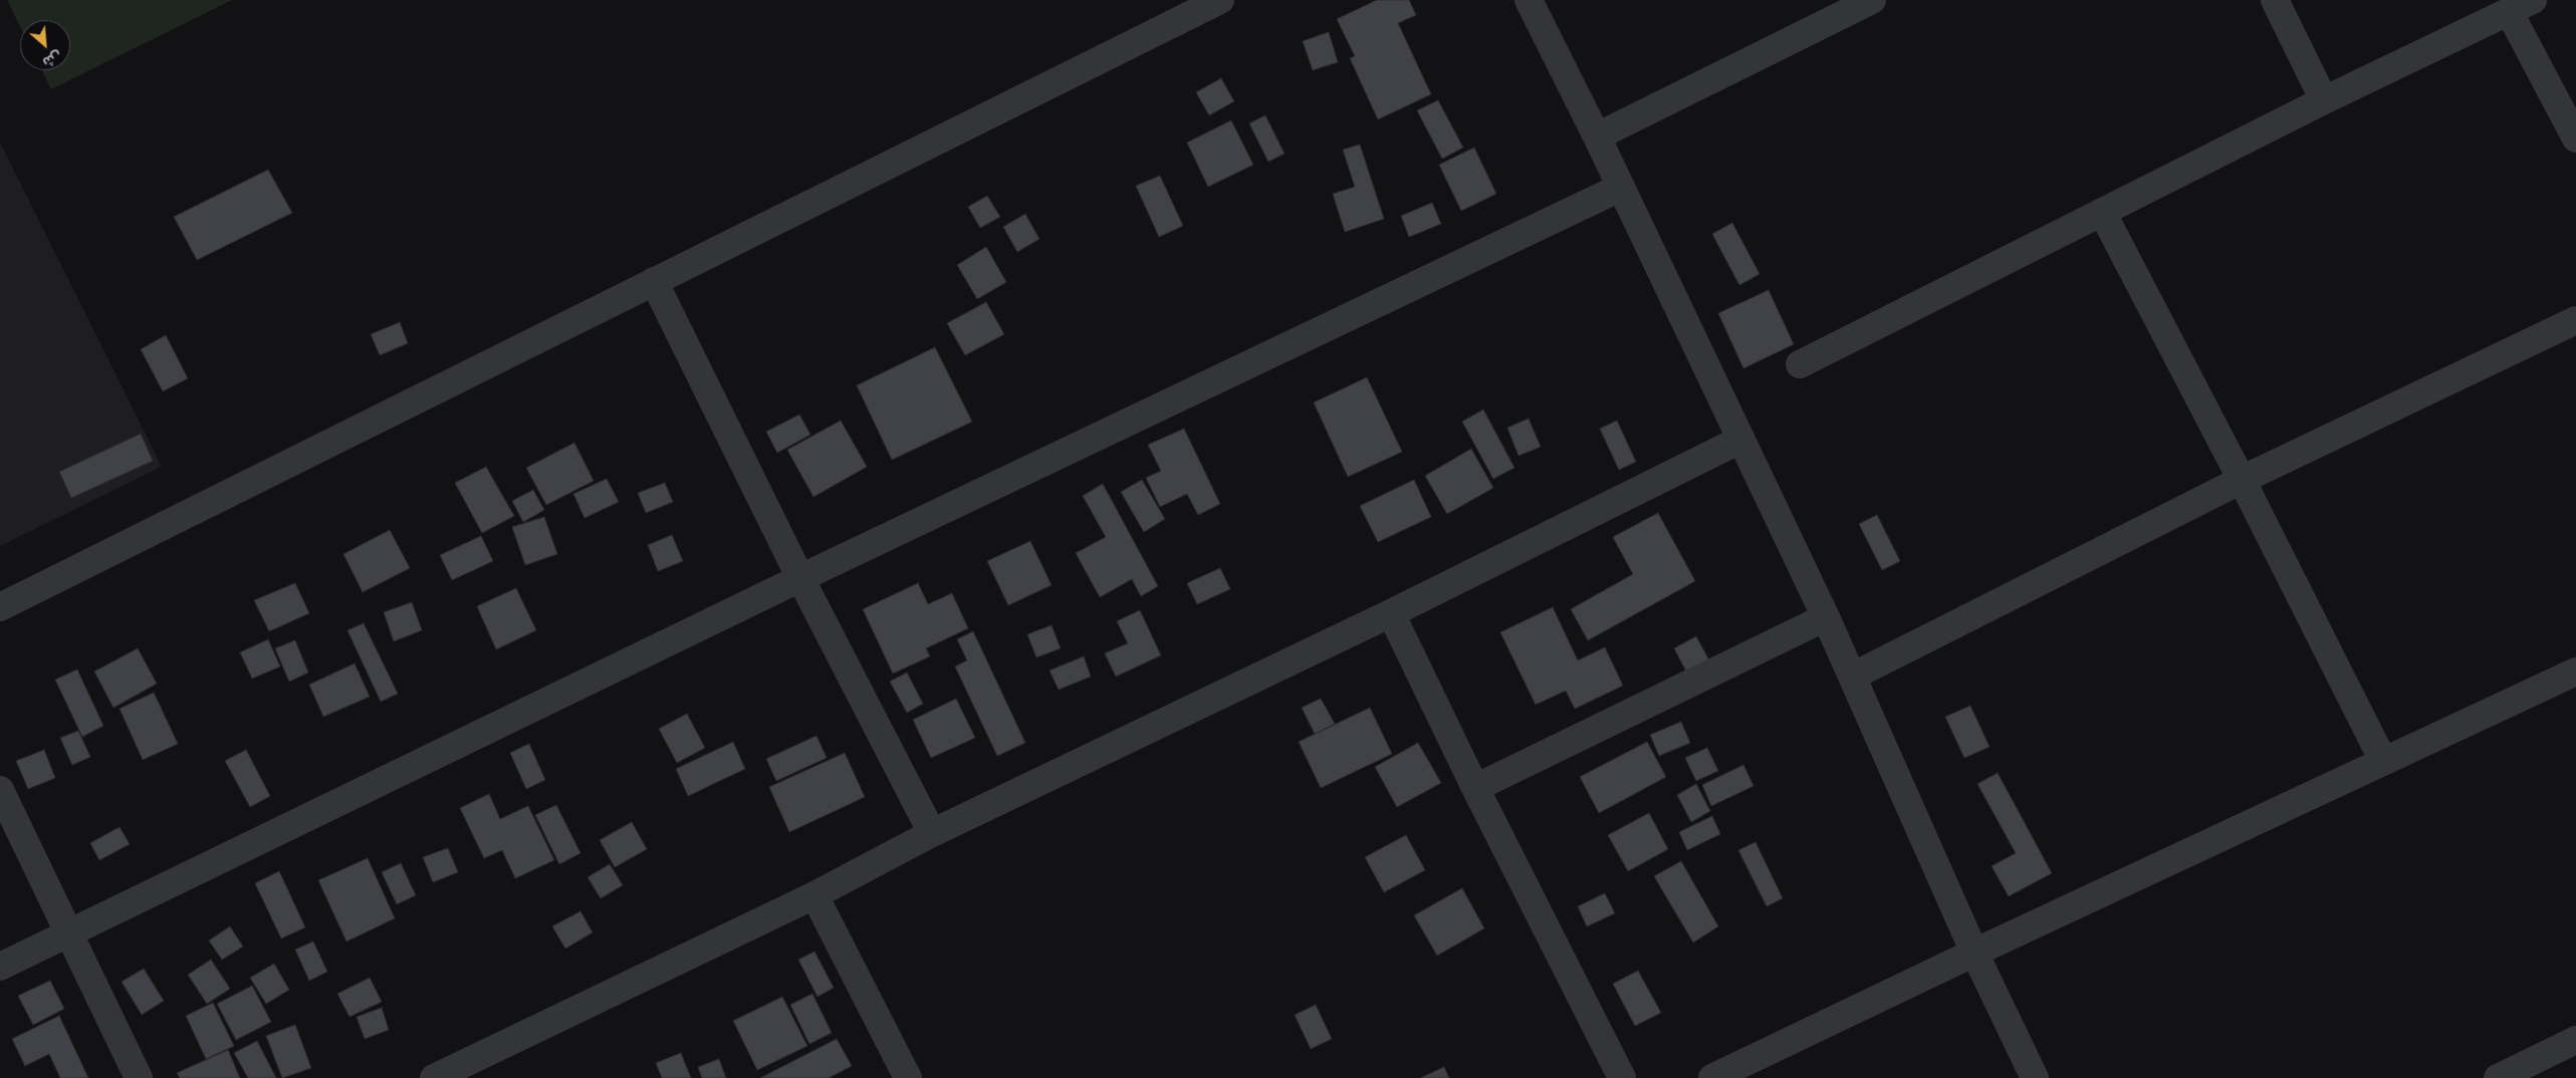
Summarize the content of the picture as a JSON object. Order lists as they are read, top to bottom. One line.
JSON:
{"north":"bottom right"}
